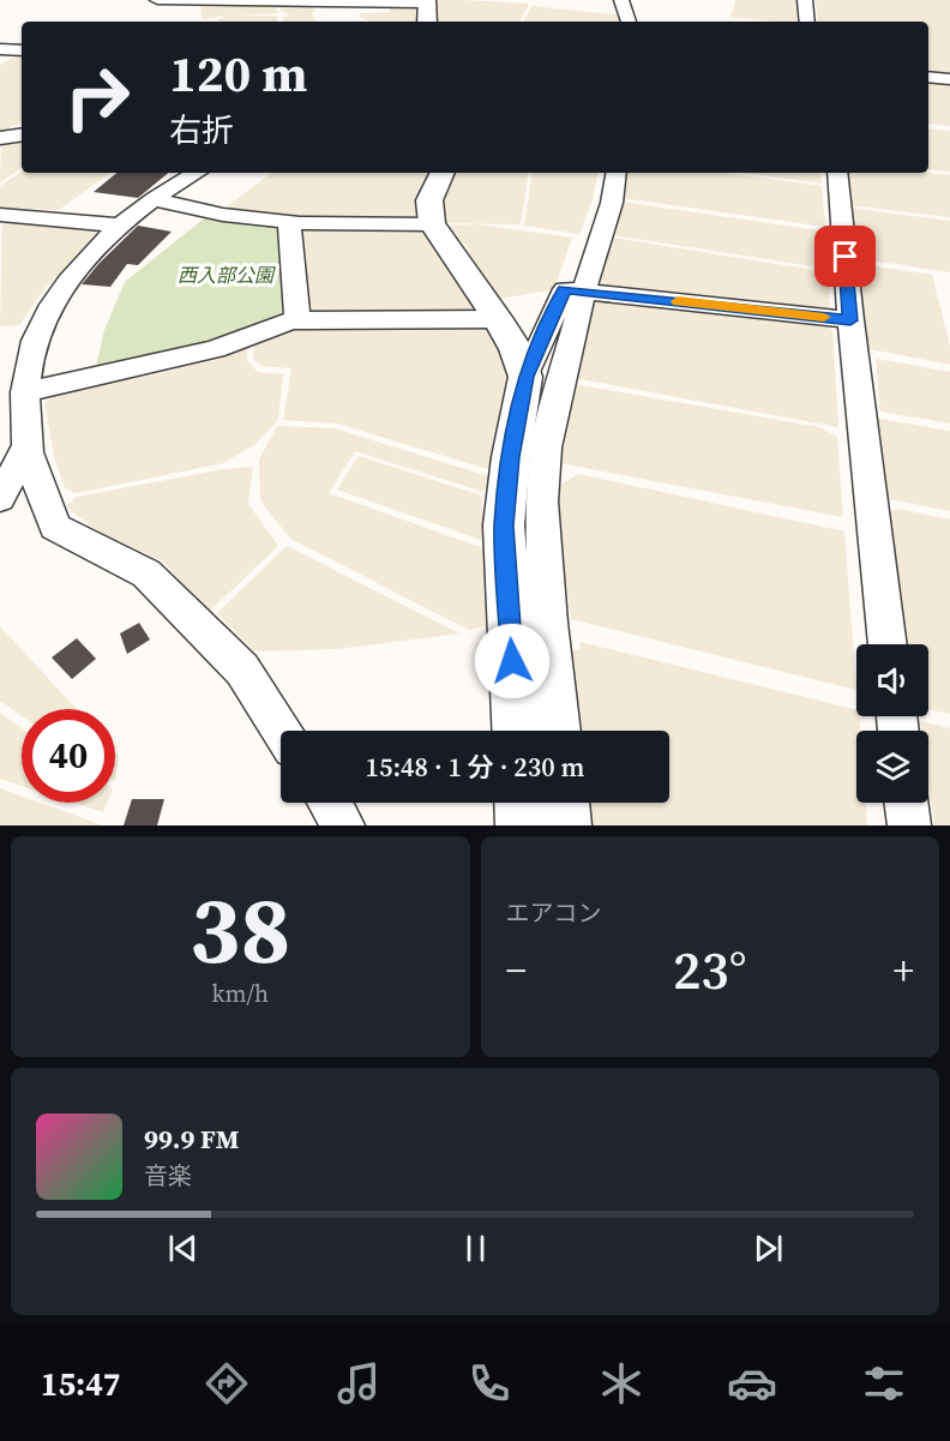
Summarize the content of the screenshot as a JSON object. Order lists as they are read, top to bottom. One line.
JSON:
{"parks":["西入部公園"],"page":{"turn":["120 m","右折"],"limit":"40","trip":"15:48 · 1 分 · 230 m","tile":[["38","km/h"],"エアコン"],"heat":["−","23°","+"],"song":["99.9 FM","音楽"],"tabs":"15:47"}}
